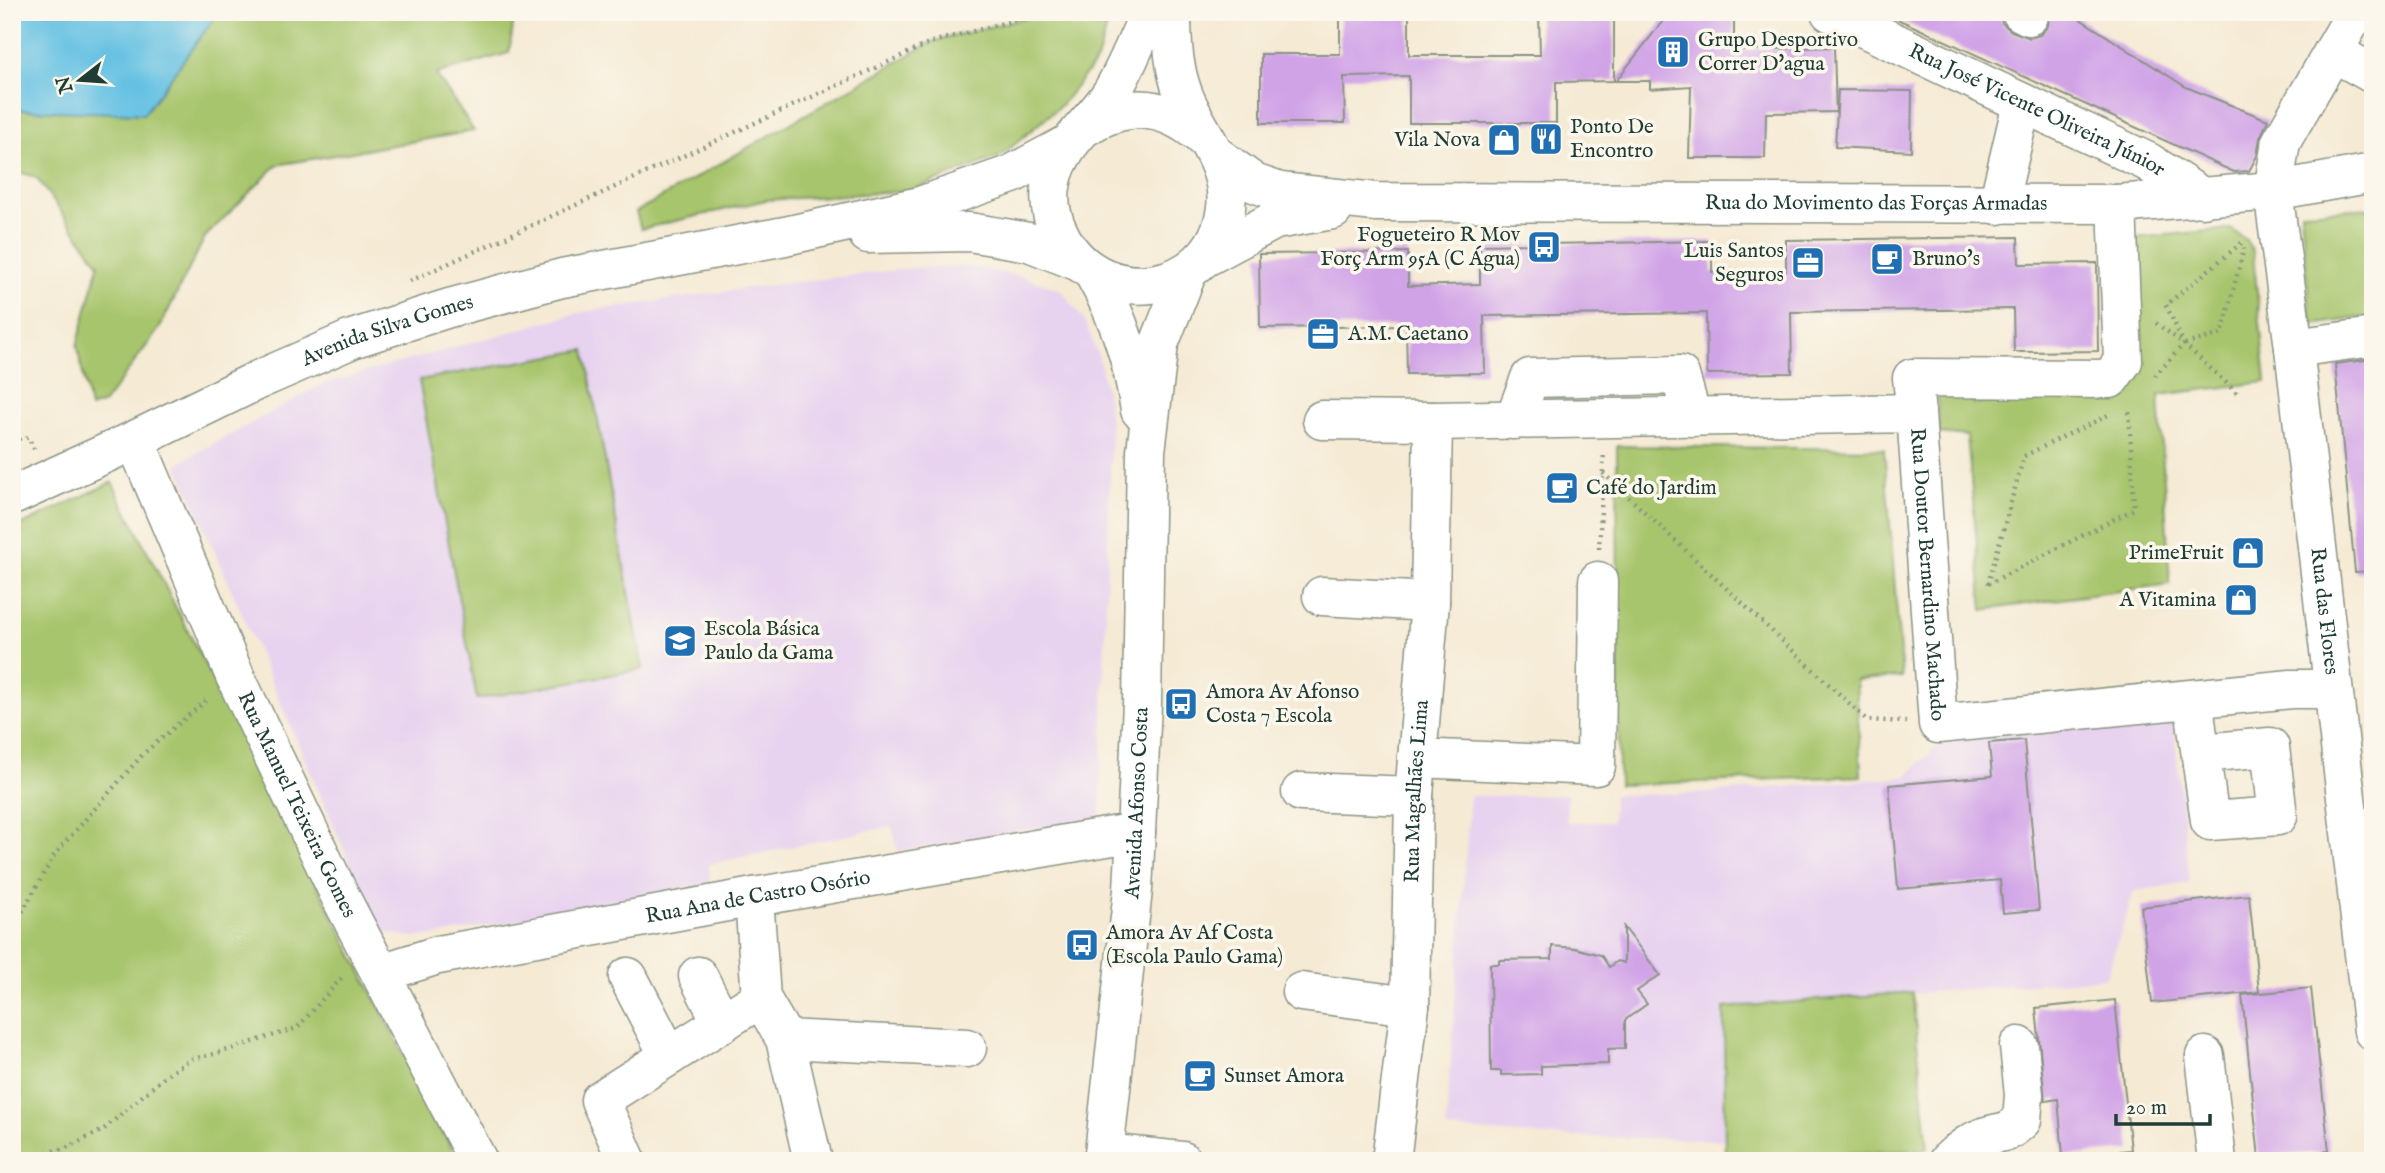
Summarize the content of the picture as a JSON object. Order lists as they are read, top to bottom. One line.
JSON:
{"streets":{"street":["Rua José Vicente Oliveira Júnior","Rua do Movimento das Forças Armadas","Avenida Silva Gomes","Rua Doutor Bernardino Machado","Rua das Flores","Rua Magalhães Lima","Avenida Afonso Costa","Rua Manuel Teixeira Gomes","Rua Ana de Castro Osório"]},"crossings":[["Rua José Vicente Oliveira Júnior","Rua do Movimento das Forças Armadas"],["Rua do Movimento das Forças Armadas","Rua das Flores"],["Avenida Silva Gomes","Rua Manuel Teixeira Gomes"],["Rua Doutor Bernardino Machado","Rua das Flores"],["Rua Doutor Bernardino Machado","Rua Magalhães Lima"],["Avenida Afonso Costa","Rua Ana de Castro Osório"],["Rua Manuel Teixeira Gomes","Rua Ana de Castro Osório"]],"places":{"building":["Grupo Desportivo Correr D'agua"],"restaurant":["Ponto De Encontro"],"shop":["Vila Nova","PrimeFruit","A Vitamina"],"bus stop":["Fogueteiro R Mov Forç Arm 95A (C Água)","Amora Av Afonso Costa 7 Escola","Amora Av Af Costa (Escola Paulo Gama)"],"cafe":["Bruno's","Café do Jardim","Sunset Amora"],"office":["Luis Santos Seguros","A.M. Caetano"],"school or university":["Escola Básica Paulo da Gama"]},"scale_bar":"20 m","north":"left"}
